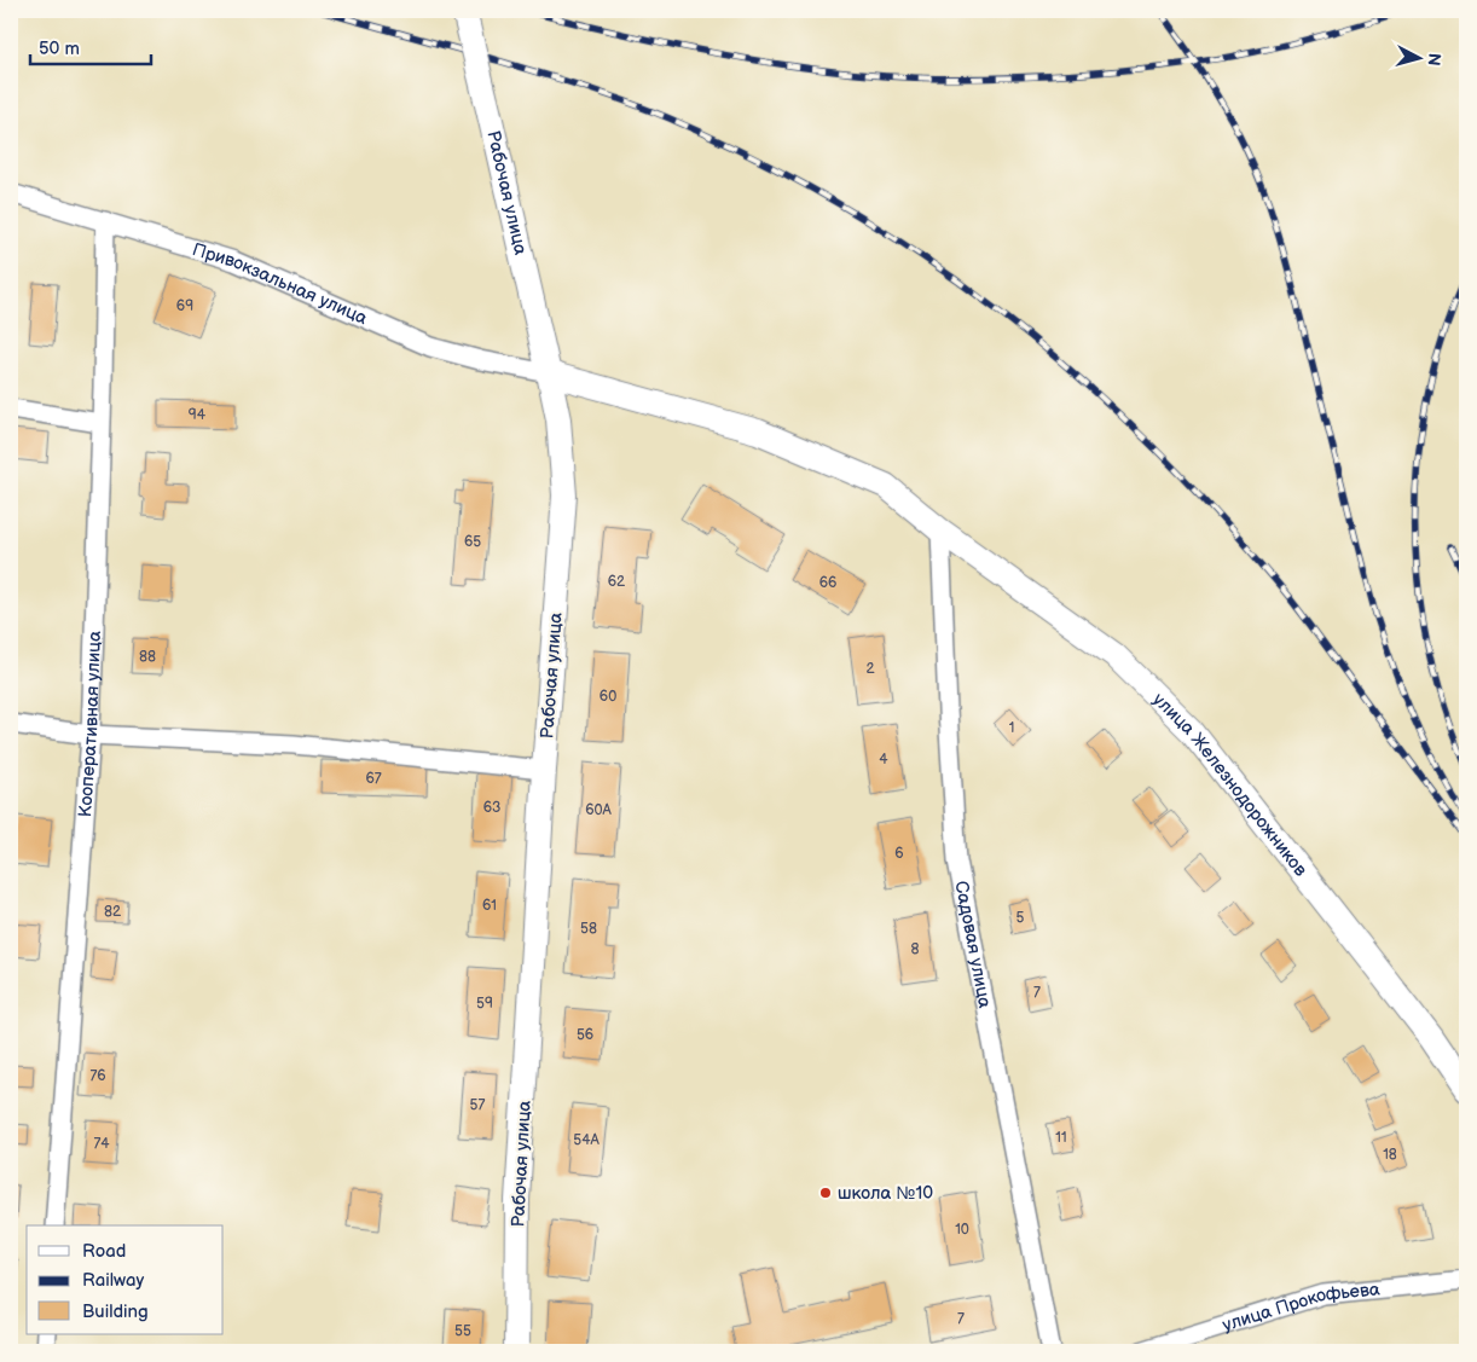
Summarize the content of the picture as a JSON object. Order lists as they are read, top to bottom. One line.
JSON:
{"streets":{"street":["Рабочая улица","Привокзальная улица","Кооперативная улица","улица Железнодорожников","Садовая улица","улица Прокофьева"]},"crossings":[["Рабочая улица","Привокзальная улица"],["Рабочая улица","улица Железнодорожников"],["Привокзальная улица","Кооперативная улица"],["Привокзальная улица","улица Железнодорожников"],["улица Железнодорожников","Садовая улица"]],"places":["школа №10"],"house_numbers":["69","94","65","62","66","88","2","60","1","4","67","63","60А","6","61","82","5","58","8","7","59","56","76","57","11","54А","74","18","10","7","55"],"legend":["Road","Railway","Building"],"scale_bar":"50 m","north":"right"}
